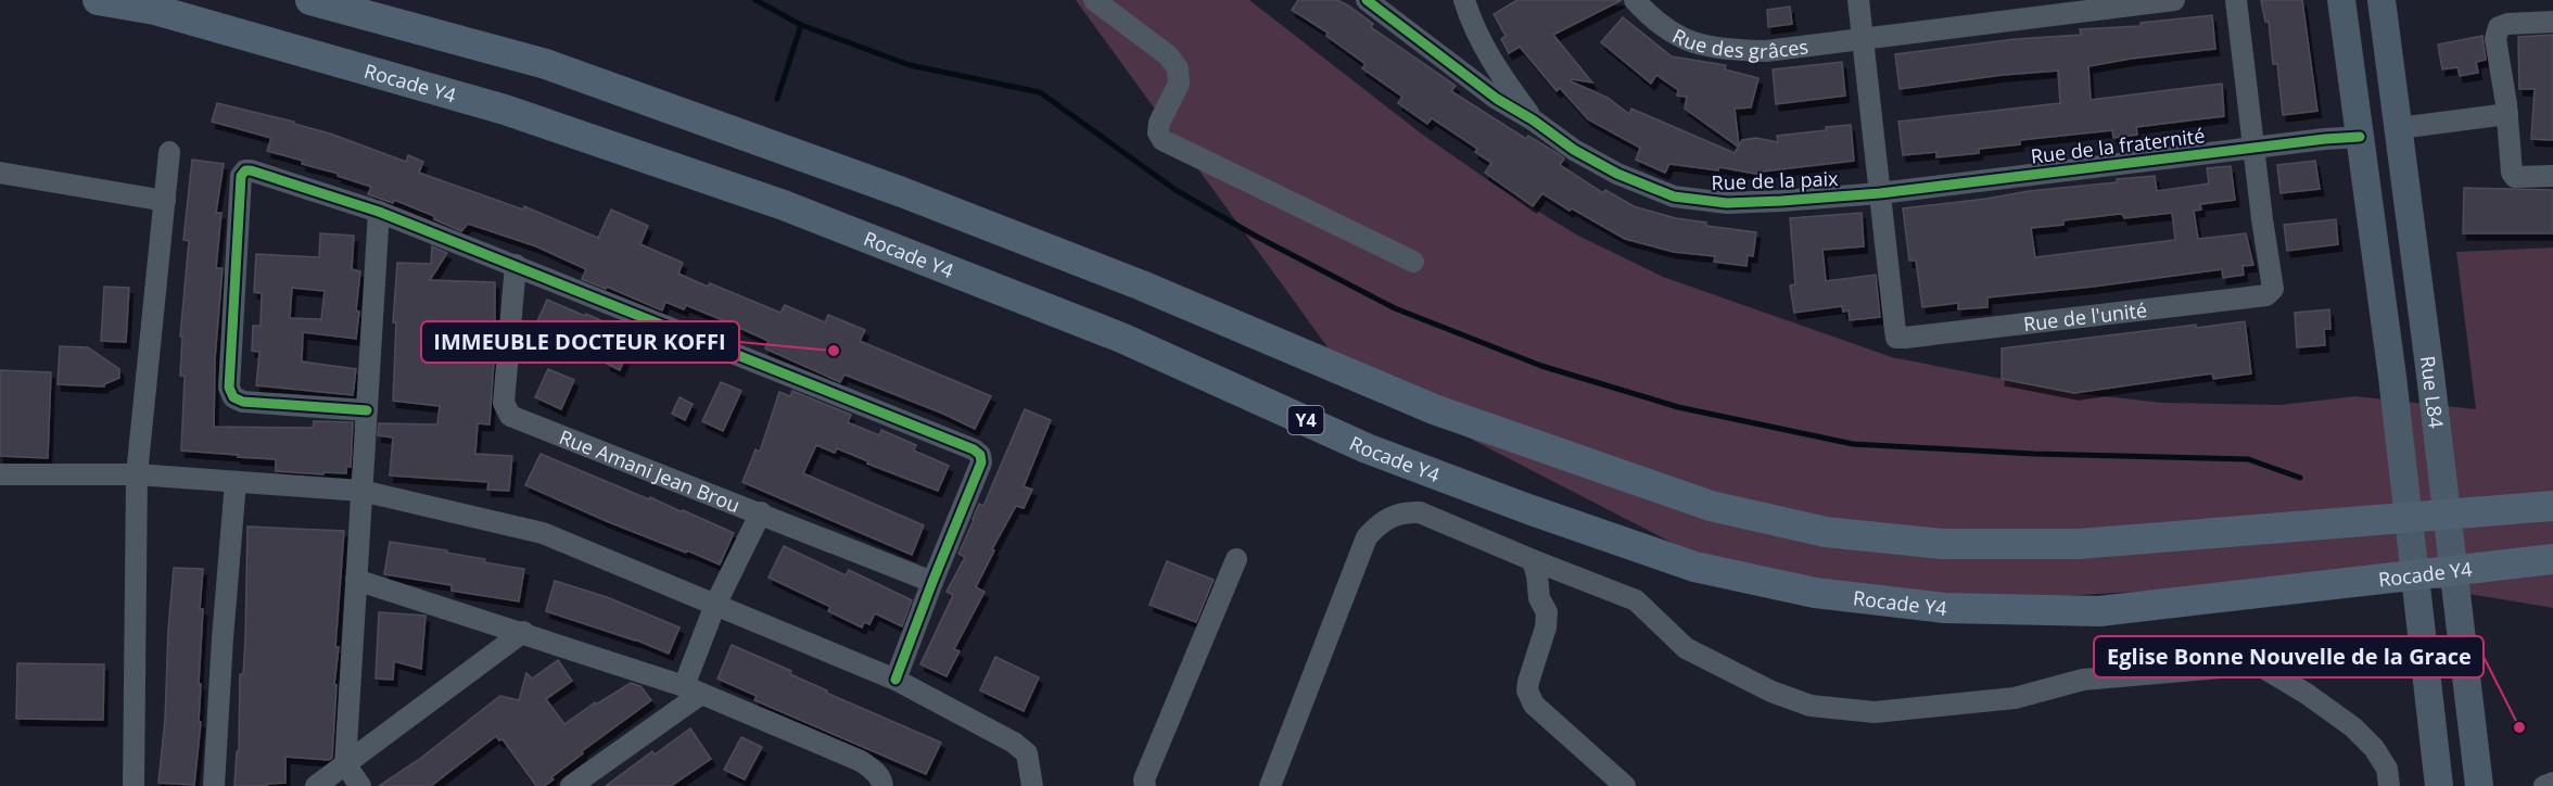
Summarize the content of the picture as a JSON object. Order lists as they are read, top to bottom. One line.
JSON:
{"streets":{"highway":["Rocade Y4","Y4"],"main road":["Rue L84"],"street":["Rue des grâces","Rue de la fraternité","Rue de la paix","Rue de l'unité","Rue Amani Jean Brou"]},"crossings":[["Rue de la fraternité","Rue de la paix"],["Rue de la fraternité","Rue de l'unité"],["Rue de la fraternité","Rue L84"],["Rue de la paix","Rue de l'unité"]],"places":["IMMEUBLE DOCTEUR KOFFI","Eglise Bonne Nouvelle de la Grace"]}
